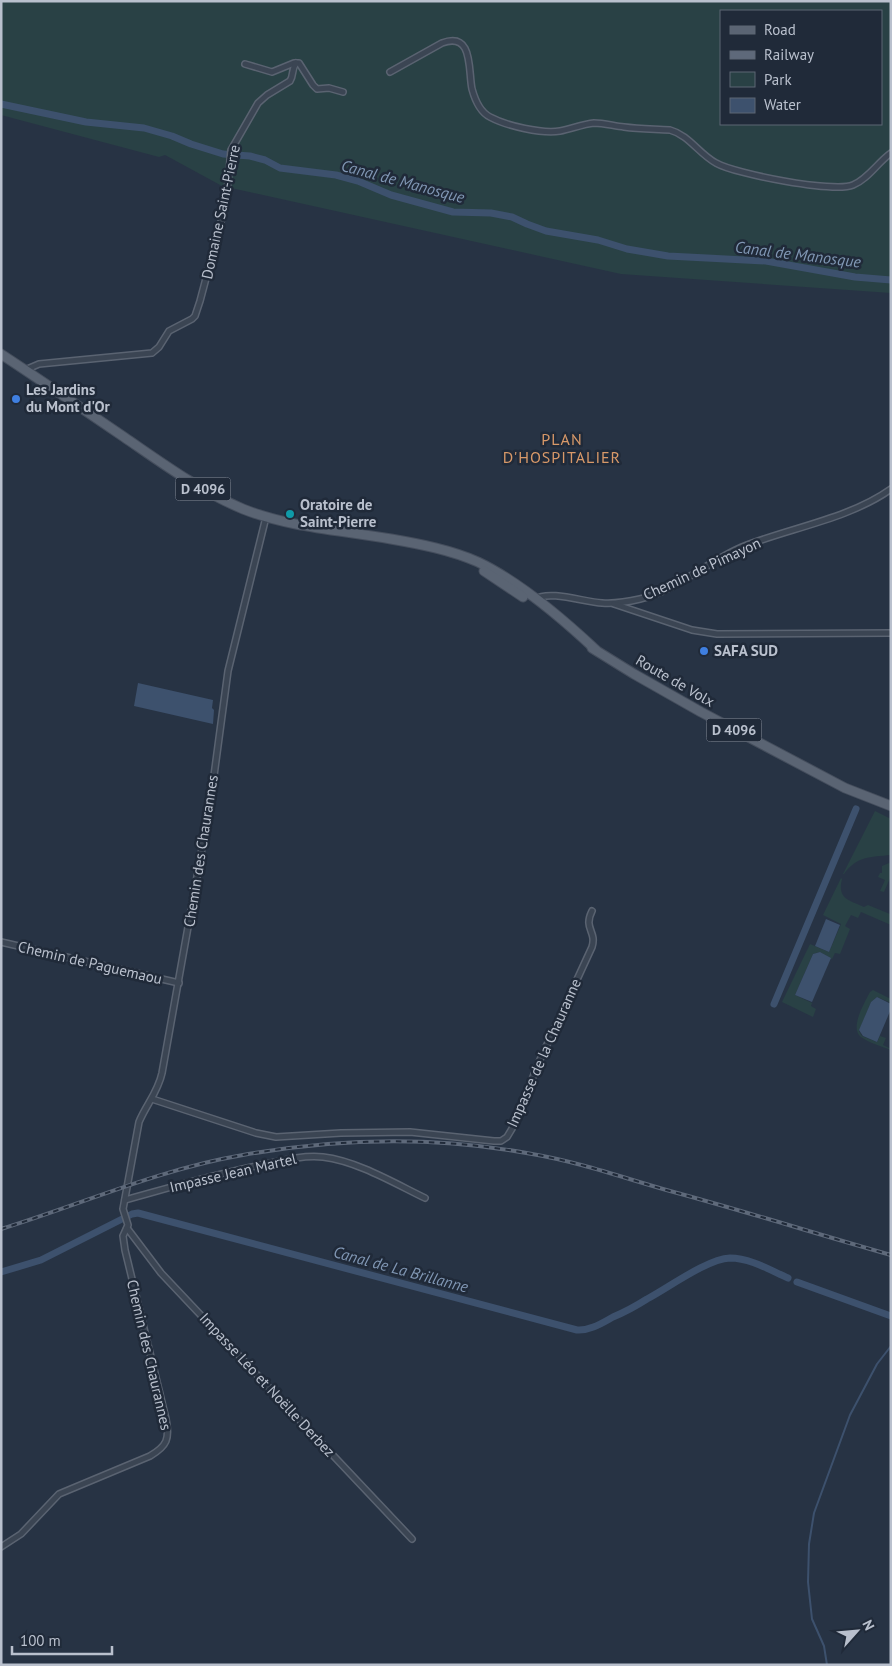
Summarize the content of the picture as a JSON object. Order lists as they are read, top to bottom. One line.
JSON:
{"streets":{"main road":["D 4096","Route de Volx"],"street":["Domaine Saint-Pierre","Chemin de Pimayon","Chemin des Chaurannes","Chemin de Paguemaou","Impasse de la Chauranne","Impasse Jean Martel","Impasse Léo et Noëlle Derbez"]},"crossings":[["Domaine Saint-Pierre","Route de Volx"],["Chemin de Pimayon","Route de Volx"],["Route de Volx","Chemin des Chaurannes"],["Chemin des Chaurannes","Chemin de Paguemaou"],["Chemin des Chaurannes","Impasse de la Chauranne"],["Chemin des Chaurannes","Impasse Jean Martel"],["Chemin des Chaurannes","Impasse Léo et Noëlle Derbez"]],"districts":["PLAN D'HOSPITALIER"],"water":["Canal de Manosque","Canal de La Brillanne"],"places":["Les Jardins du Mont d'Or","Oratoire de Saint-Pierre","SAFA SUD"],"legend":["Road","Railway","Park","Water"],"scale_bar":"100 m","north":"top right"}
